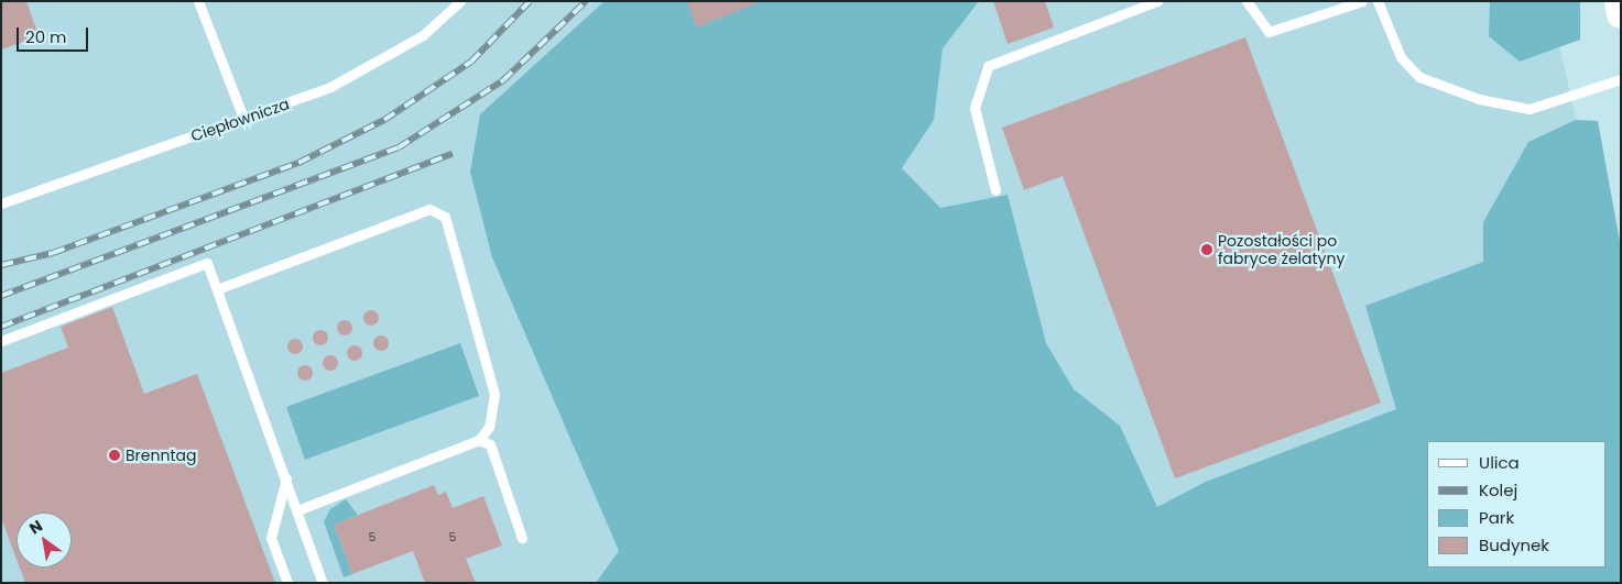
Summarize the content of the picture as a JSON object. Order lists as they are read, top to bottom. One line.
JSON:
{"streets":{"lane":["Ciepłownicza"]},"places":["Pozostałości po fabryce żelatyny","Brenntag"],"house_numbers":["5","5"],"legend":["Ulica","Kolej","Park","Budynek"],"scale_bar":"20 m","north":"top left"}
